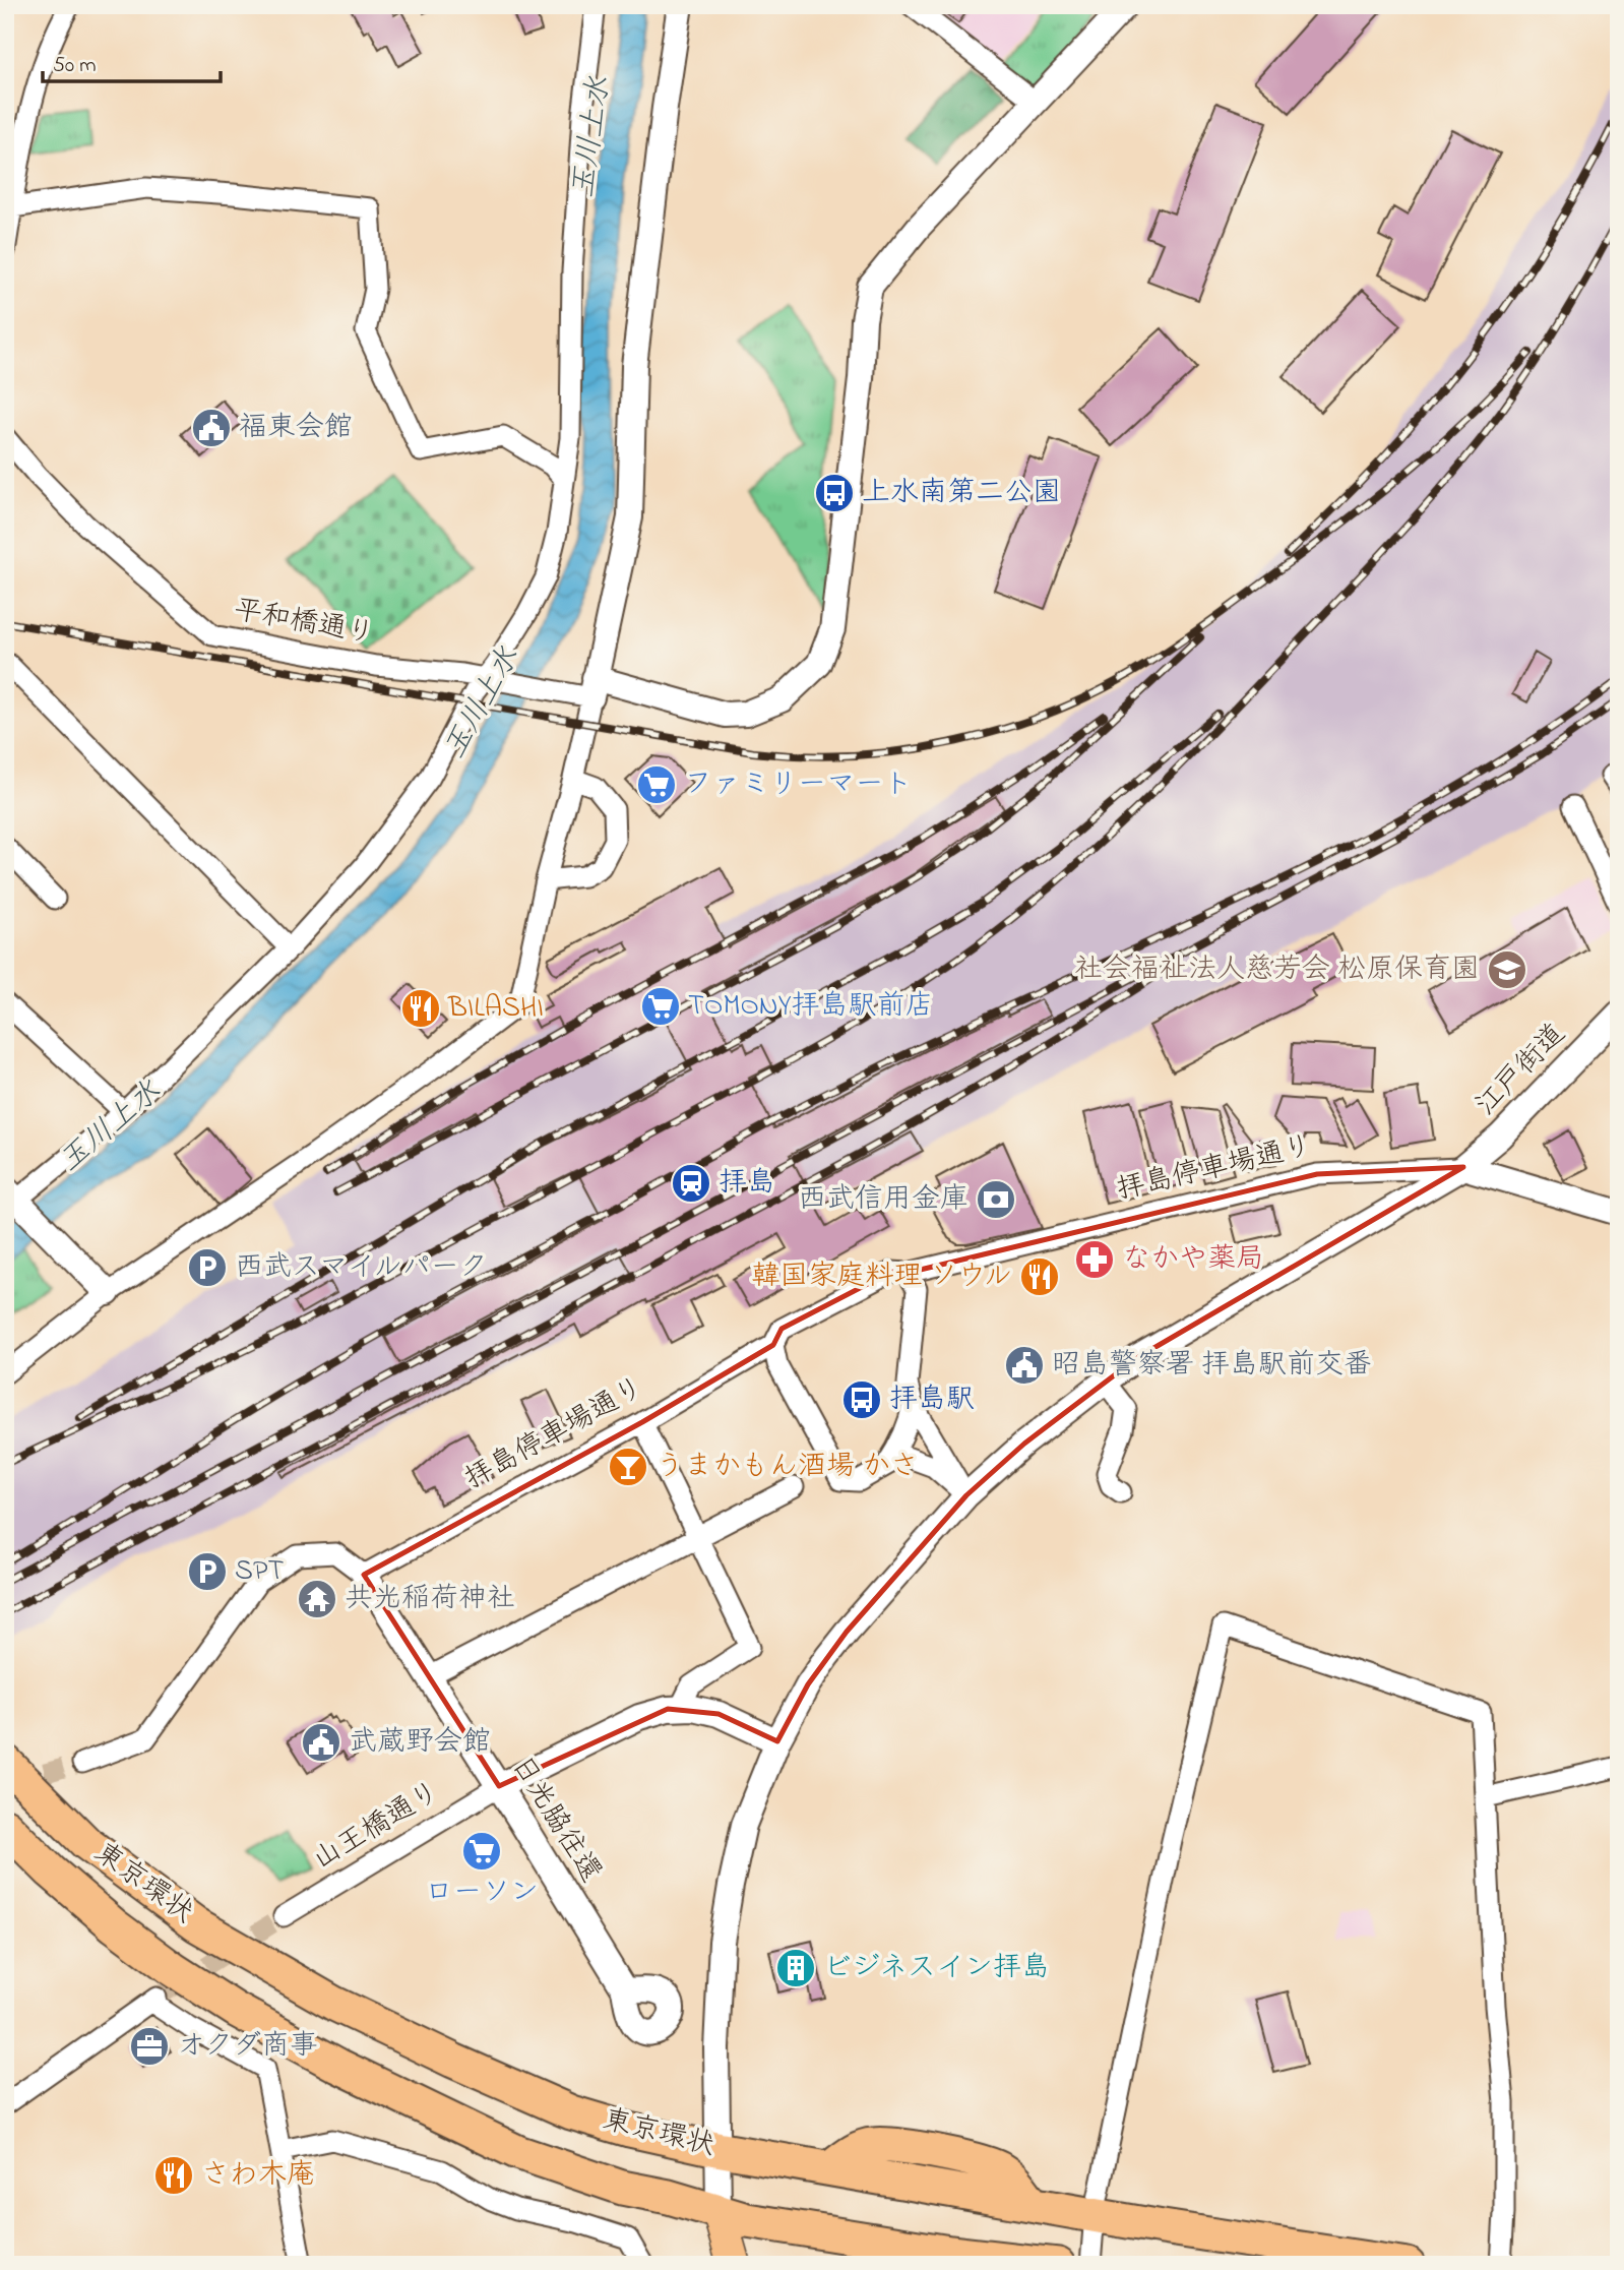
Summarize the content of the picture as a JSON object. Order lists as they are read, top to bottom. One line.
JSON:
{"streets":{"highway":["東京環状"],"street":["平和橋通り","江戸街道","拝島停車場通り","日光脇往還","山王橋通り"]},"crossings":[["江戸街道","拝島停車場通り"],["江戸街道","東京環状"],["拝島停車場通り","日光脇往還"],["日光脇往還","山王橋通り"]],"water":["玉川上水"],"places":{"public building":["福東会館","昭島警察署 拝島駅前交番","武蔵野会館"],"bus stop":["上水南第二公園","拝島駅"],"supermarket":["ファミリーマート","TOMONY拝島駅前店","ローソン"],"school or university":["社会福祉法人慈芳会 松原保育園"],"restaurant":["BILASHI","韓国家庭料理 ソウル","さわ木庵"],"station":["拝島"],"bank":["西武信用金庫"],"pharmacy":["なかや薬局"],"parking":["西武スマイルパーク","SPT"],"bar":["うまかもん酒場 かさ"],"temple":["共光稲荷神社"],"building":["ビジネスイン拝島"],"office":["オクダ商事"]},"scale_bar":"50 m"}
